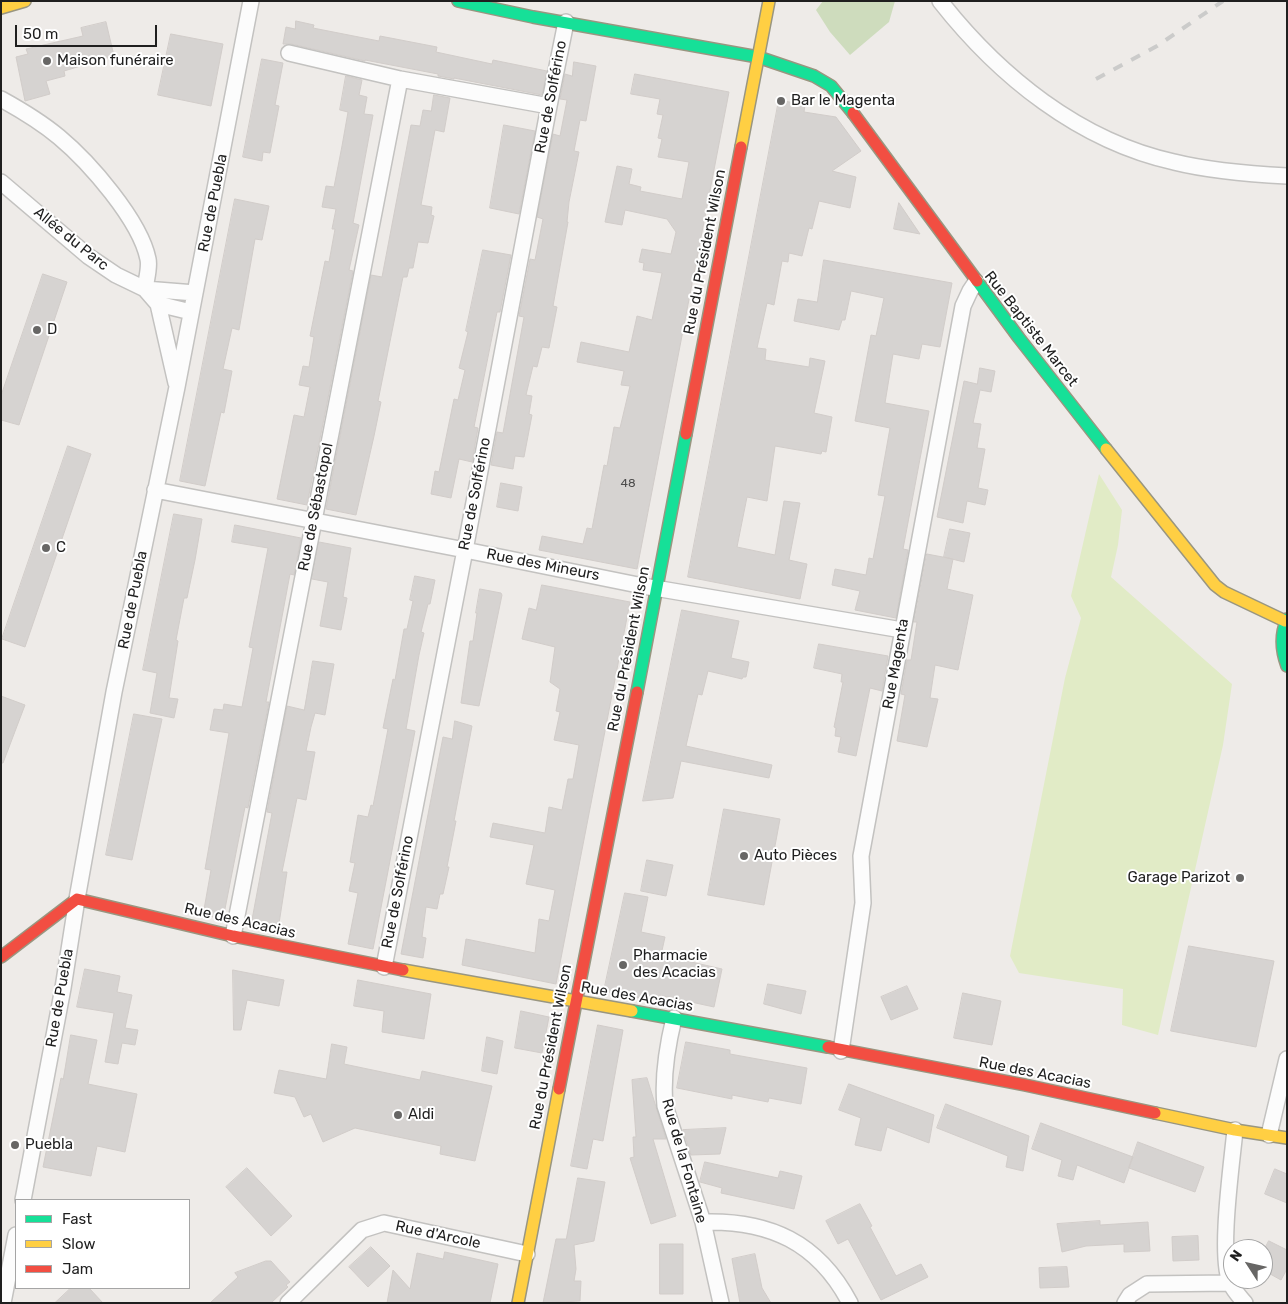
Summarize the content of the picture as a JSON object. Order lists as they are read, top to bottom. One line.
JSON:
{"streets":{"street":["Rue de Solférino","Rue de Puebla","Allée du Parc","Rue du Président Wilson","Rue Baptiste Marcet","Rue de Sébastopol","Rue des Mineurs","Rue Magenta","Rue des Acacias","Rue de la Fontaine","Rue d'Arcole"]},"crossings":[["Rue de Solférino","Rue Baptiste Marcet"],["Rue de Solférino","Rue des Mineurs"],["Rue de Solférino","Rue des Acacias"],["Rue de Puebla","Allée du Parc"],["Rue de Puebla","Rue des Mineurs"],["Rue de Puebla","Rue des Acacias"],["Rue du Président Wilson","Rue Baptiste Marcet"],["Rue du Président Wilson","Rue des Mineurs"],["Rue du Président Wilson","Rue des Acacias"],["Rue du Président Wilson","Rue d'Arcole"],["Rue Baptiste Marcet","Rue Magenta"],["Rue de Sébastopol","Rue des Mineurs"],["Rue de Sébastopol","Rue des Acacias"],["Rue des Mineurs","Rue Magenta"],["Rue Magenta","Rue des Acacias"],["Rue des Acacias","Rue de la Fontaine"]],"places":["Maison funéraire","Bar le Magenta","D","C","Auto Pièces","Garage Parizot","Pharmacie des Acacias","Aldi","Puebla"],"house_numbers":["48"],"legend":["Fast","Slow","Jam"],"scale_bar":"50 m","north":"top left"}
